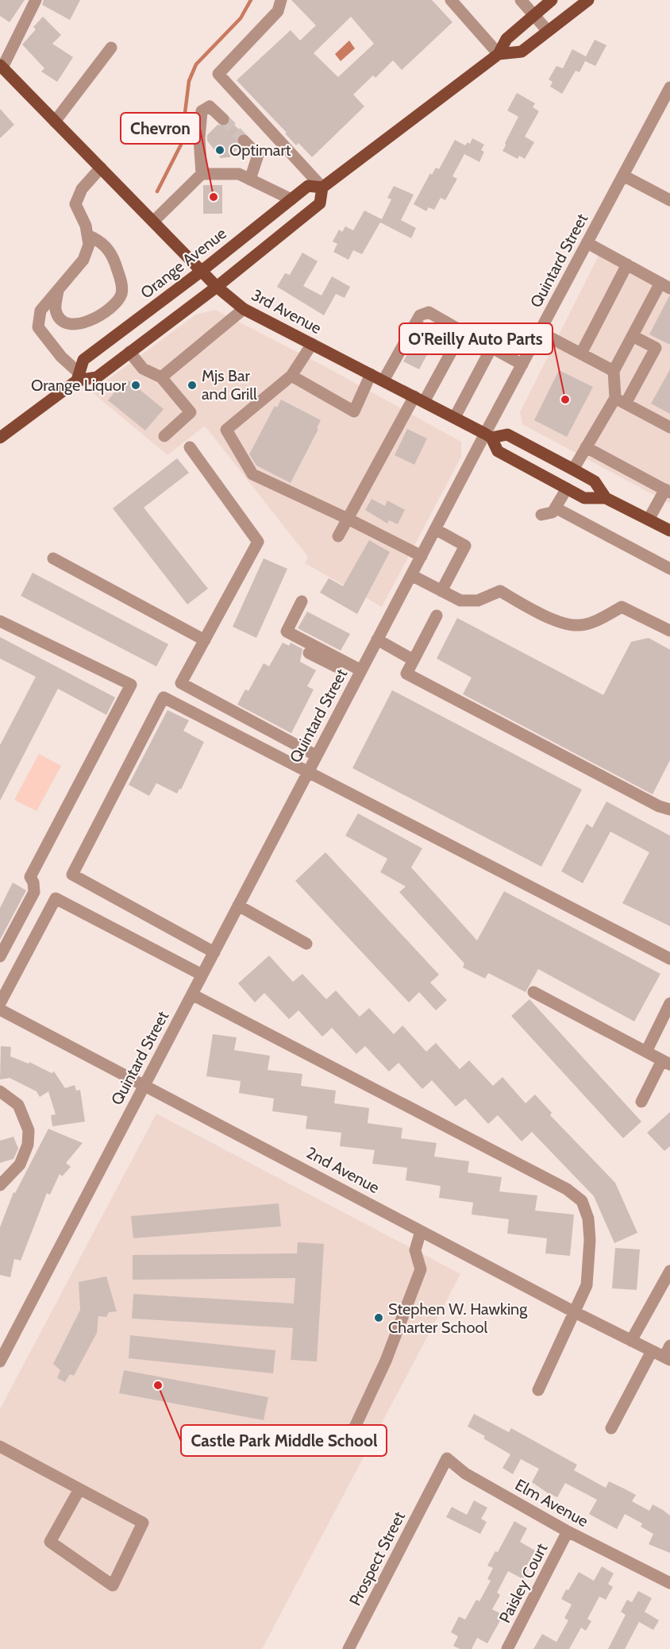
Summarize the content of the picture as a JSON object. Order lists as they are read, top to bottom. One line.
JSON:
{"streets":{"main road":["Orange Avenue","3rd Avenue"],"street":["Quintard Street","2nd Avenue","Elm Avenue","Prospect Street","Paisley Court"]},"crossings":[["Quintard Street","3rd Avenue"],["Quintard Street","2nd Avenue"],["Orange Avenue","3rd Avenue"],["Elm Avenue","Prospect Street"],["Elm Avenue","Paisley Court"]],"places":["Optimart","Chevron","Orange Liquor","Mjs Bar and Grill","O'Reilly Auto Parts","Stephen W. Hawking Charter School","Castle Park Middle School"]}
